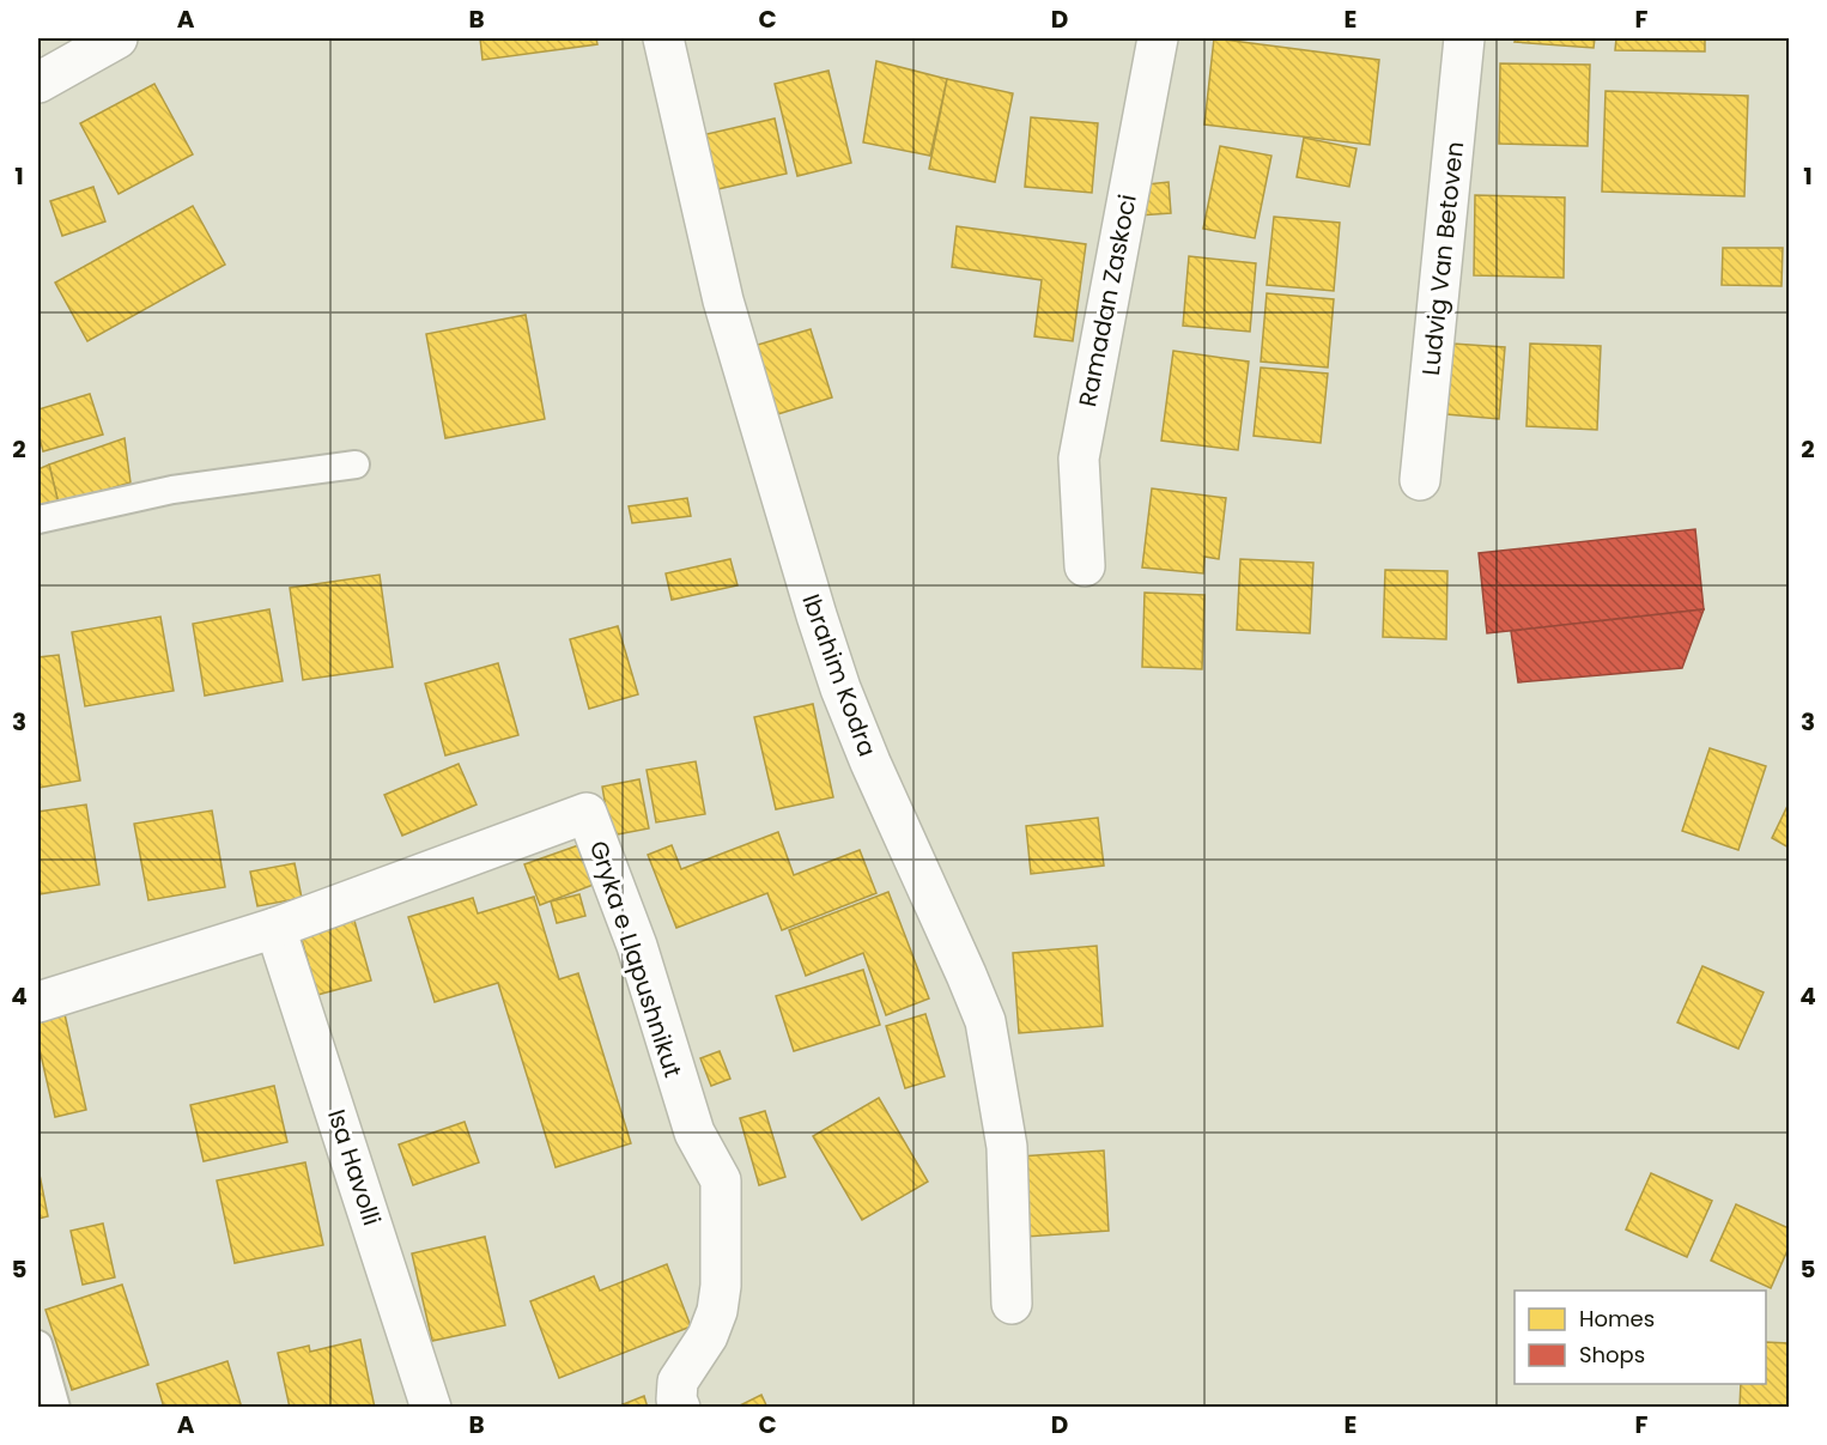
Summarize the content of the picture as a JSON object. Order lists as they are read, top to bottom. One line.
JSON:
{"streets":{"street":["Ludvig Van Betoven","Ramadan Zaskoci","Ibrahim Kodra","Gryka e Llapushnikut","Isa Havolli"]},"crossings":[["Gryka e Llapushnikut","Isa Havolli"]],"legend":["Homes","Shops"],"grid":{"columns":["A","B","C","D","E","F"],"rows":["1","2","3","4","5"]}}
